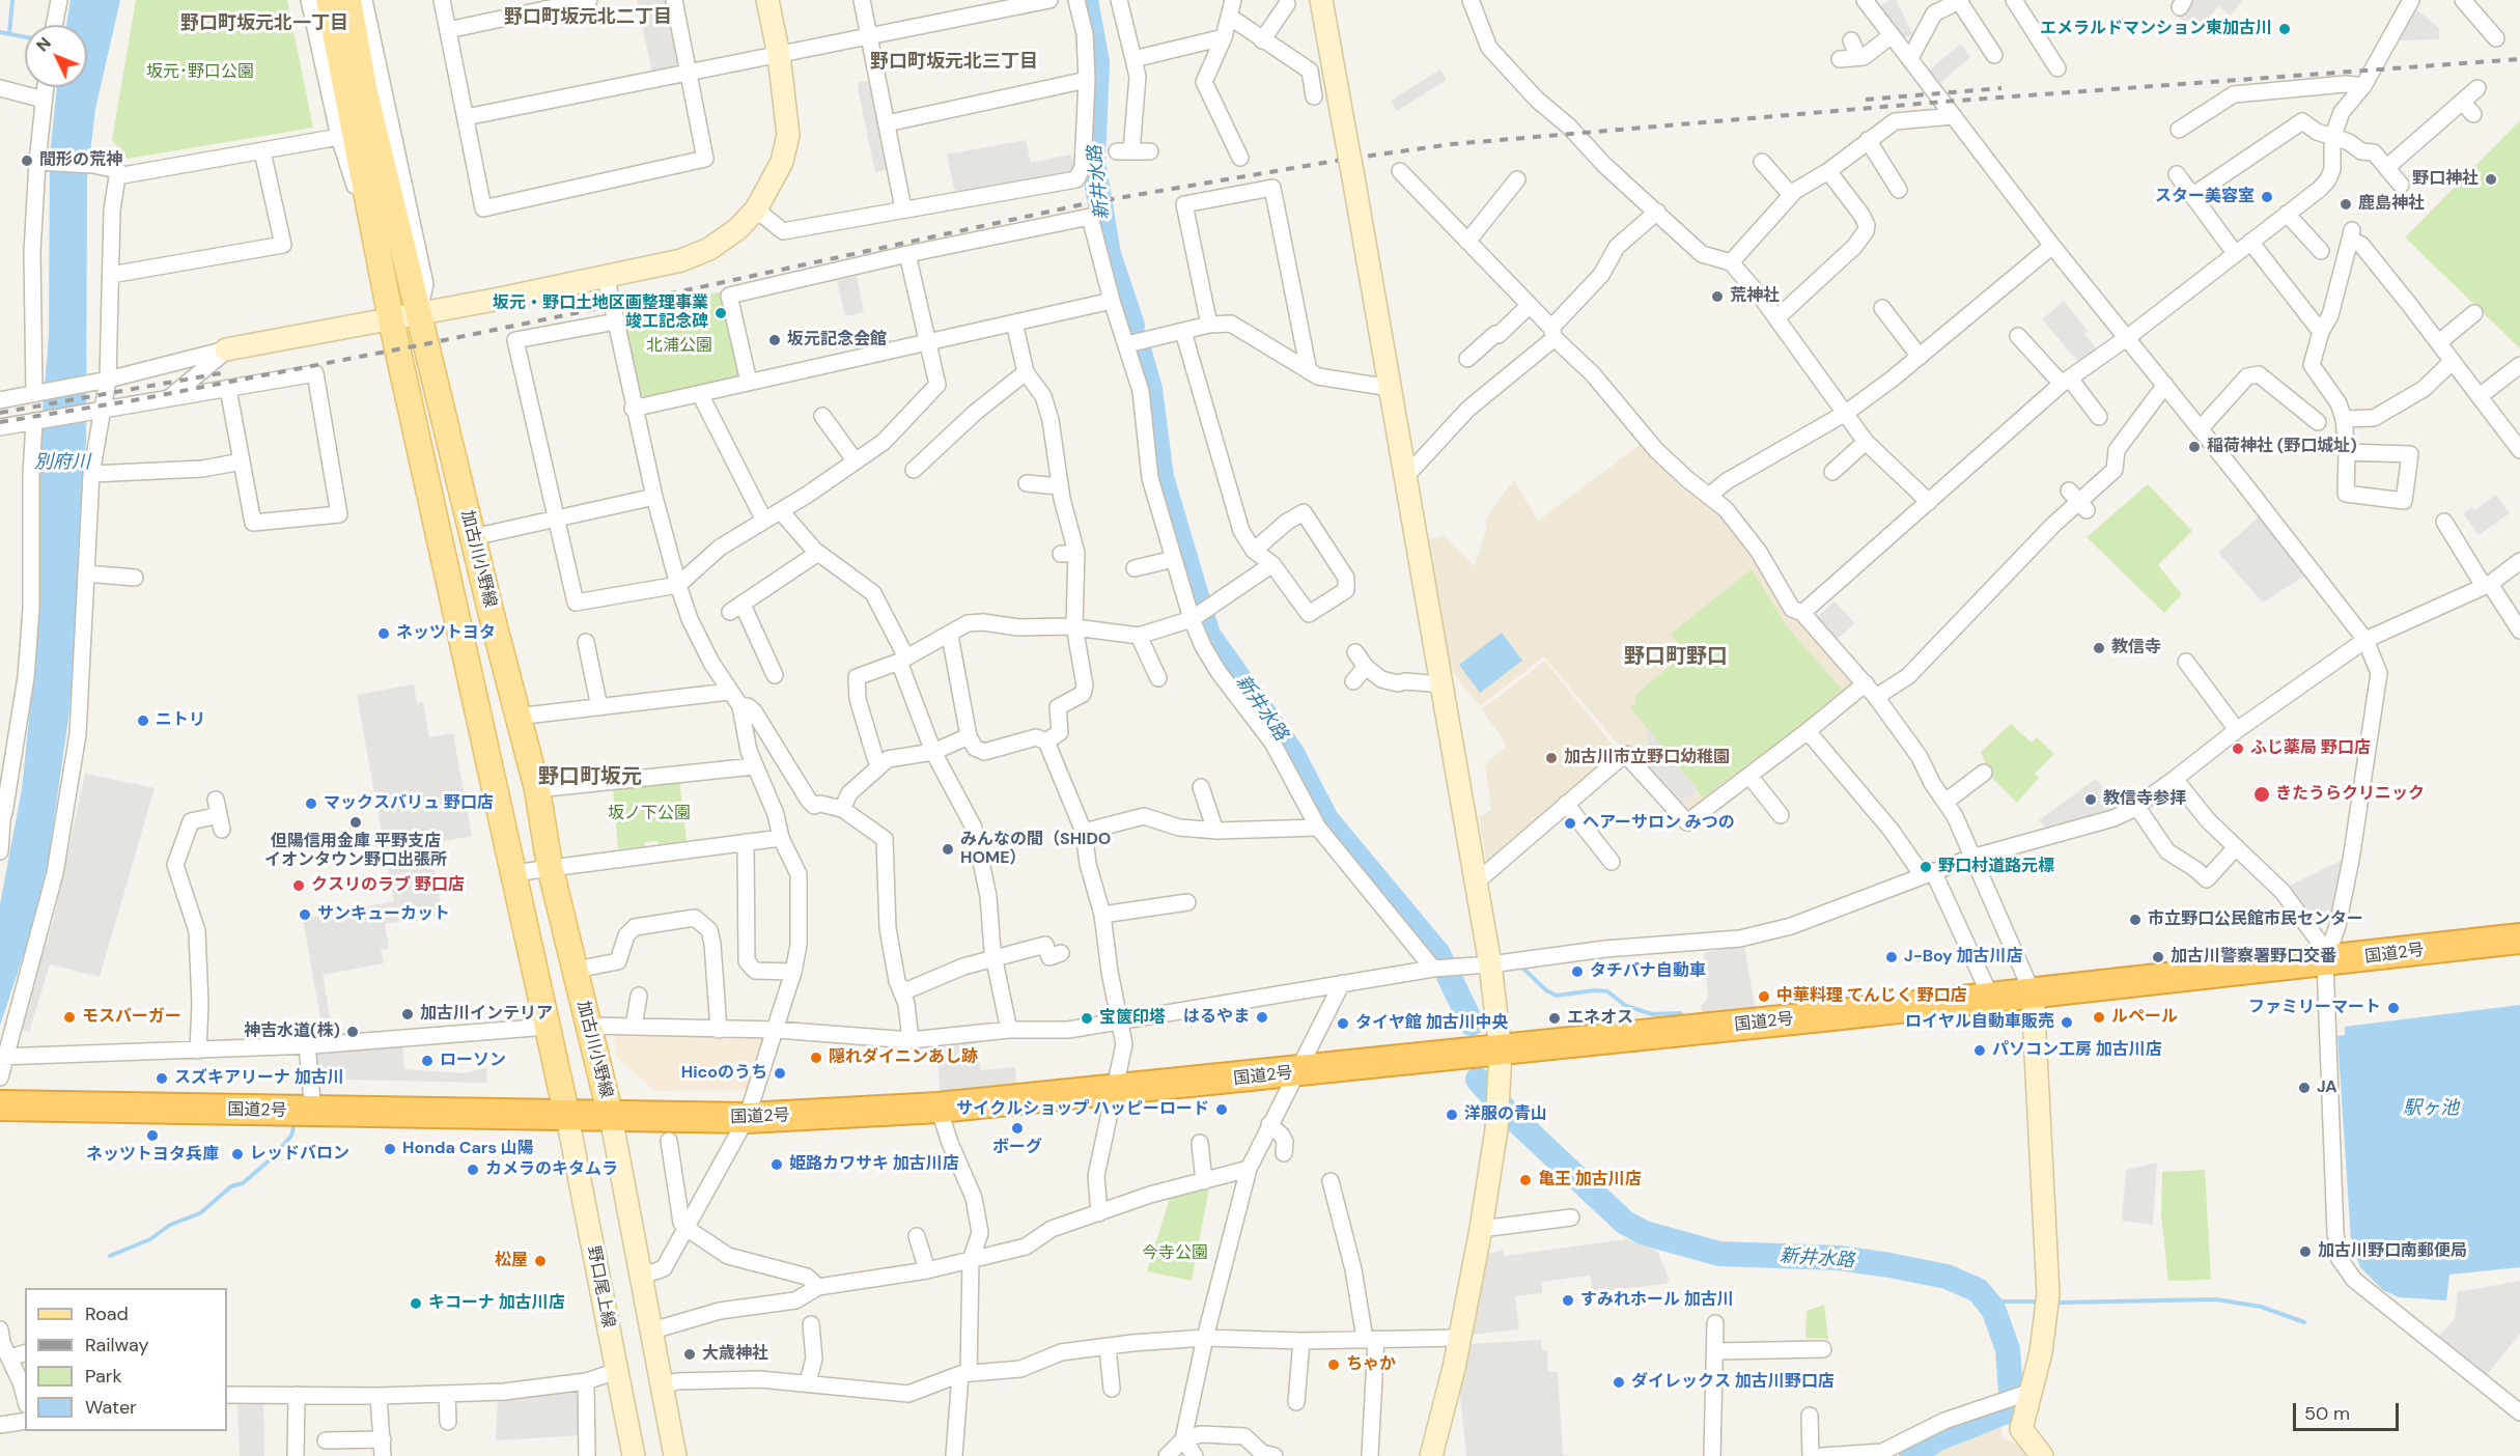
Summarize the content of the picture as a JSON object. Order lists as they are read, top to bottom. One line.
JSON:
{"streets":{"highway":["国道2号"],"main road":["加古川小野線"],"street":["野口尾上線"]},"crossings":[["加古川小野線","国道2号"],["加古川小野線","野口尾上線"],["国道2号","野口尾上線"]],"districts":["野口町坂元北二丁目","野口町坂元北一丁目","野口町坂元北三丁目","野口町野口","野口町坂元"],"water":["新井水路","別府川","駅ヶ池"],"parks":["坂元･野口公園","北浦公園","坂ノ下公園","今寺公園"],"places":["エメラルドマンション東加古川","間形の荒神","野口神社","スター美容室","鹿島神社","荒神社","坂元・野口土地区画整理事業 竣工記念碑","坂元記念会館","稲荷神社 (野口城址)","ネッツトヨタ","教信寺","ニトリ","ふじ薬局 野口店","加古川市立野口幼稚園","きたうらクリニック","教信寺参拝","マックスバリュ 野口店","但陽信用金庫 平野支店 イオンタウン野口出張所","ヘアーサロン みつの","みんなの間（SHIDO HOME）","野口村道路元標","クスリのラブ 野口店","サンキューカット","市立野口公民館市民センター","J-Boy 加古川店","加古川警察署野口交番","タチバナ自動車","中華料理 てんじく 野口店","ファミリーマート","加古川インテリア","モスバーガー","はるやま","ルペール","宝篋印塔","エネオス","ロイヤル自動車販売","タイヤ館 加古川中央","神吉水道(株)","パソコン工房 加古川店","隠れダイニンあし跡","ローソン","Hicoのうち","スズキアリーナ 加古川","JA","サイクルショップ ハッピーロード","洋服の青山","ボーグ","ネッツトヨタ兵庫","Honda Cars 山陽","レッドバロン","姫路カワサキ 加古川店","カメラのキタムラ","亀王 加古川店","加古川野口南郵便局","松屋","すみれホール 加古川","キコーナ 加古川店","大歳神社","ちゃか","ダイレックス 加古川野口店"],"legend":["Road","Railway","Park","Water"],"scale_bar":"50 m","north":"top left"}
